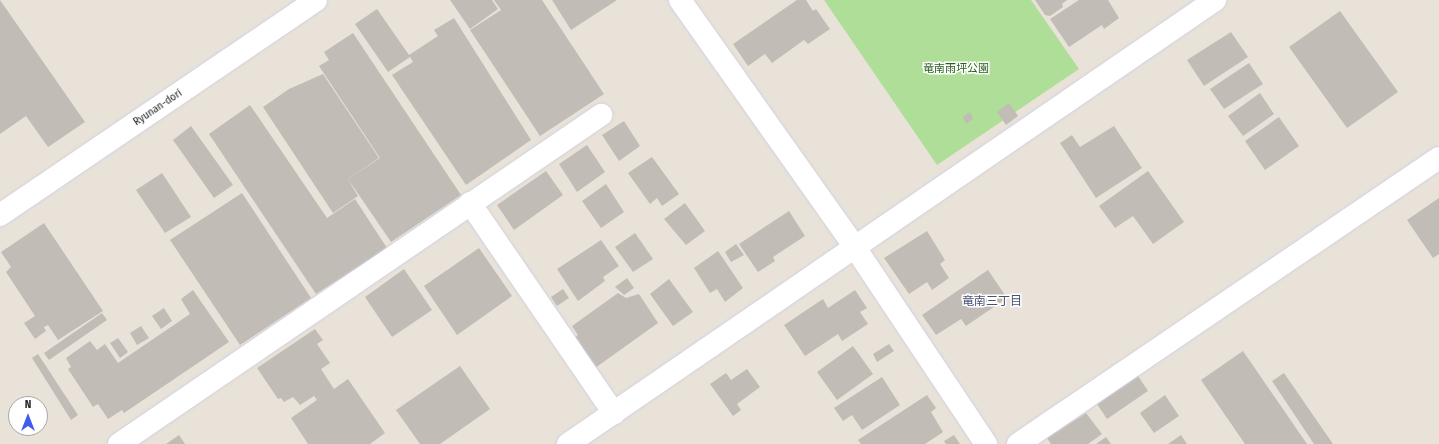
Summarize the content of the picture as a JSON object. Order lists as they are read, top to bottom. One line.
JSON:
{"streets":{"street":["Ryunan-dori"]},"districts":["竜南三丁目"],"parks":["竜南雨坪公園"],"north":"top"}
